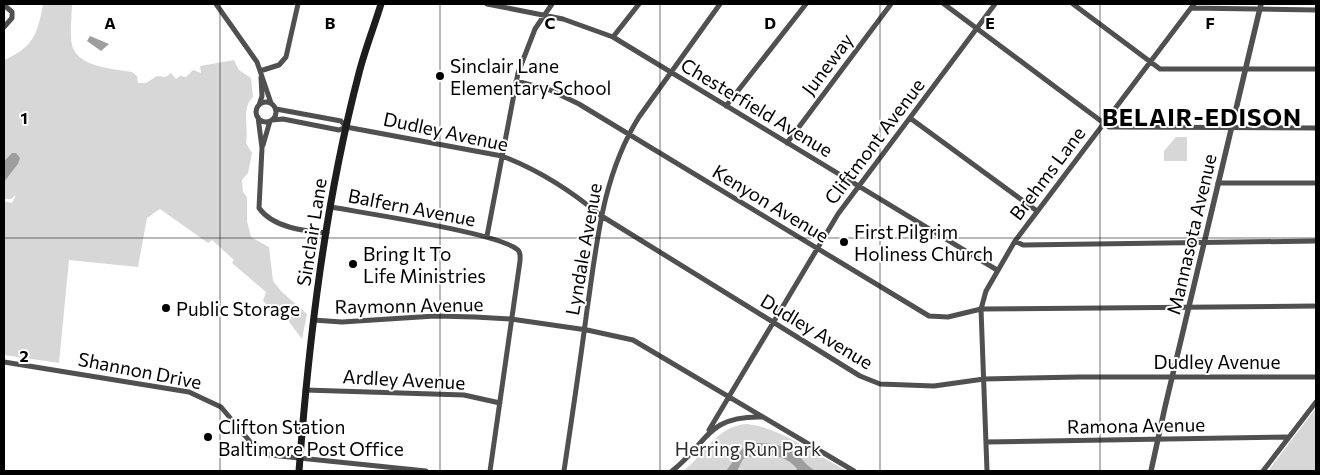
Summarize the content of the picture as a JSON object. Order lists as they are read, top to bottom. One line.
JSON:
{"streets":{"main road":["Sinclair Lane"],"street":["Juneway","Chesterfield Avenue","Dudley Avenue","Cliftmont Avenue","Brehms Lane","Kenyon Avenue","Balfern Avenue","Mannasota Avenue","Lyndale Avenue","Raymonn Avenue","Shannon Drive","Ardley Avenue","Ramona Avenue"]},"crossings":[["Juneway","Chesterfield Avenue"],["Chesterfield Avenue","Cliftmont Avenue"],["Chesterfield Avenue","Brehms Lane"],["Chesterfield Avenue","Lyndale Avenue"],["Dudley Avenue","Cliftmont Avenue"],["Dudley Avenue","Brehms Lane"],["Dudley Avenue","Sinclair Lane"],["Dudley Avenue","Mannasota Avenue"],["Dudley Avenue","Lyndale Avenue"],["Cliftmont Avenue","Kenyon Avenue"],["Cliftmont Avenue","Raymonn Avenue"],["Brehms Lane","Kenyon Avenue"],["Brehms Lane","Ramona Avenue"],["Kenyon Avenue","Mannasota Avenue"],["Kenyon Avenue","Lyndale Avenue"],["Balfern Avenue","Sinclair Lane"],["Balfern Avenue","Raymonn Avenue"],["Sinclair Lane","Raymonn Avenue"],["Sinclair Lane","Shannon Drive"],["Sinclair Lane","Ardley Avenue"],["Mannasota Avenue","Ramona Avenue"],["Lyndale Avenue","Raymonn Avenue"]],"districts":["BELAIR-EDISON"],"parks":["Herring Run Park"],"places":["Sinclair Lane Elementary School","First Pilgrim Holiness Church","Bring It To Life Ministries","Public Storage","Clifton Station Baltimore Post Office"],"grid":{"columns":["A","B","C","D","E","F"],"rows":["1","2"]}}
